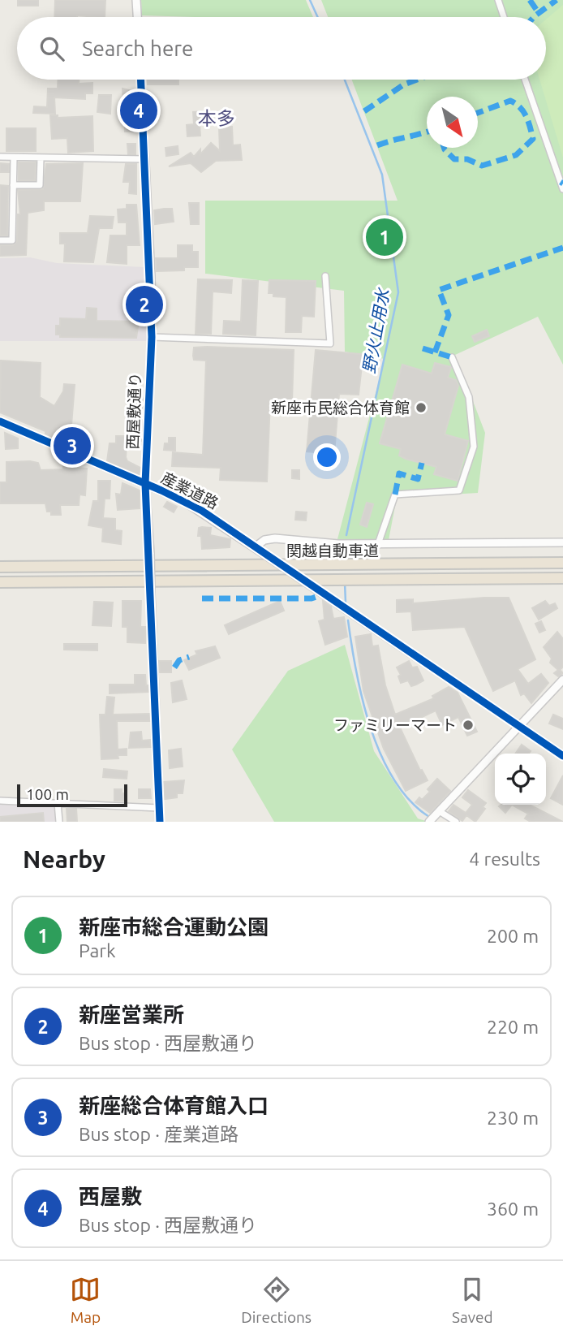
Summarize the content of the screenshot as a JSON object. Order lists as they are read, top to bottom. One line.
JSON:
{"streets":{"highway":["関越自動車道"],"street":["西屋敷通り","産業道路"]},"crossings":[["西屋敷通り","産業道路"]],"districts":["本多"],"water":["野火止用水"],"places":["新座市民総合体育館","ファミリーマート"],"scale_bar":"100 m","north":"bottom right","page":{"search":"Search here","pins":["4","1","2","3"],"scale":"100 m","heading":["Nearby","4 results"],"list":[{"mark":"1","name":"新座市総合運動公園","note":"Park","value":"200 m"},{"mark":"2","name":"新座営業所","note":"Bus stop · 西屋敷通り","value":"220 m"},{"mark":"3","name":"新座総合体育館入口","note":"Bus stop · 産業道路","value":"230 m"},{"mark":"4","name":"西屋敷","note":"Bus stop · 西屋敷通り","value":"360 m"}],"nav":["Map","Directions","Saved"]}}
